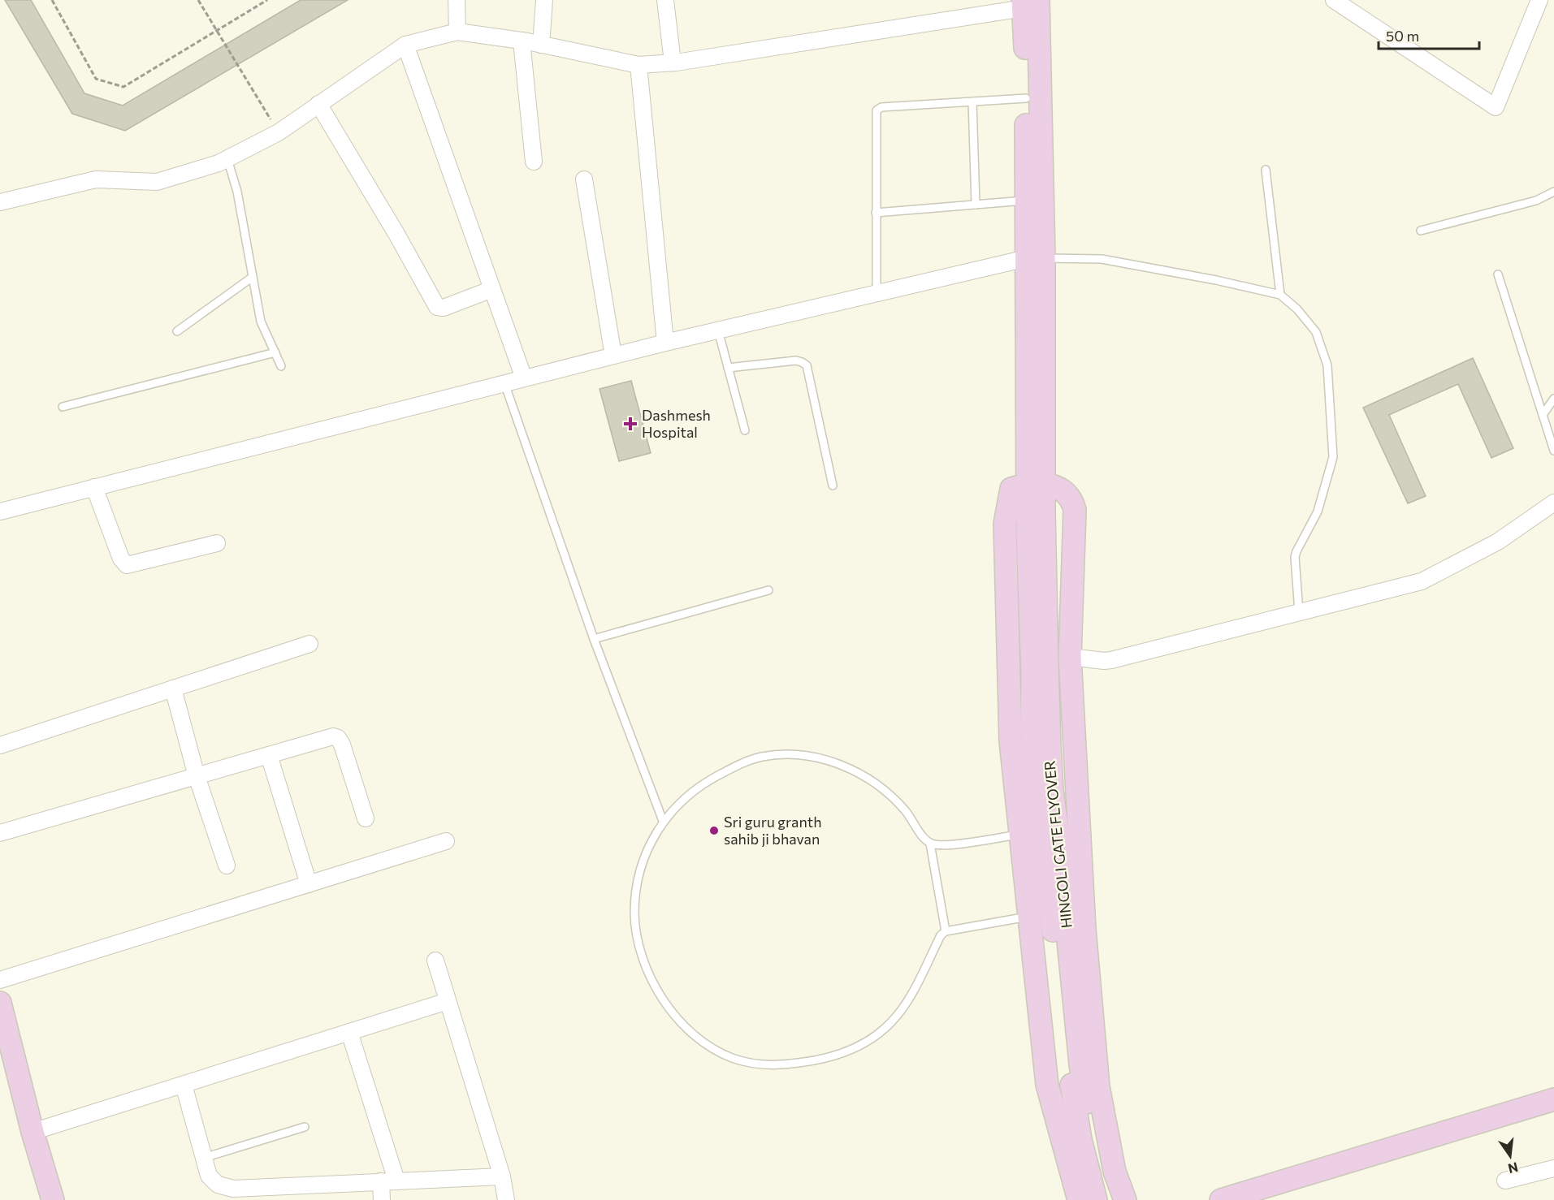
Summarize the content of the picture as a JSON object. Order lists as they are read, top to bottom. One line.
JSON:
{"streets":{"main road":["HINGOLI GATE FLYOVER"]},"places":{"health":["Dashmesh Hospital"],"other":["Sri guru granth sahib ji bhavan"]},"scale_bar":"50 m","north":"bottom"}
